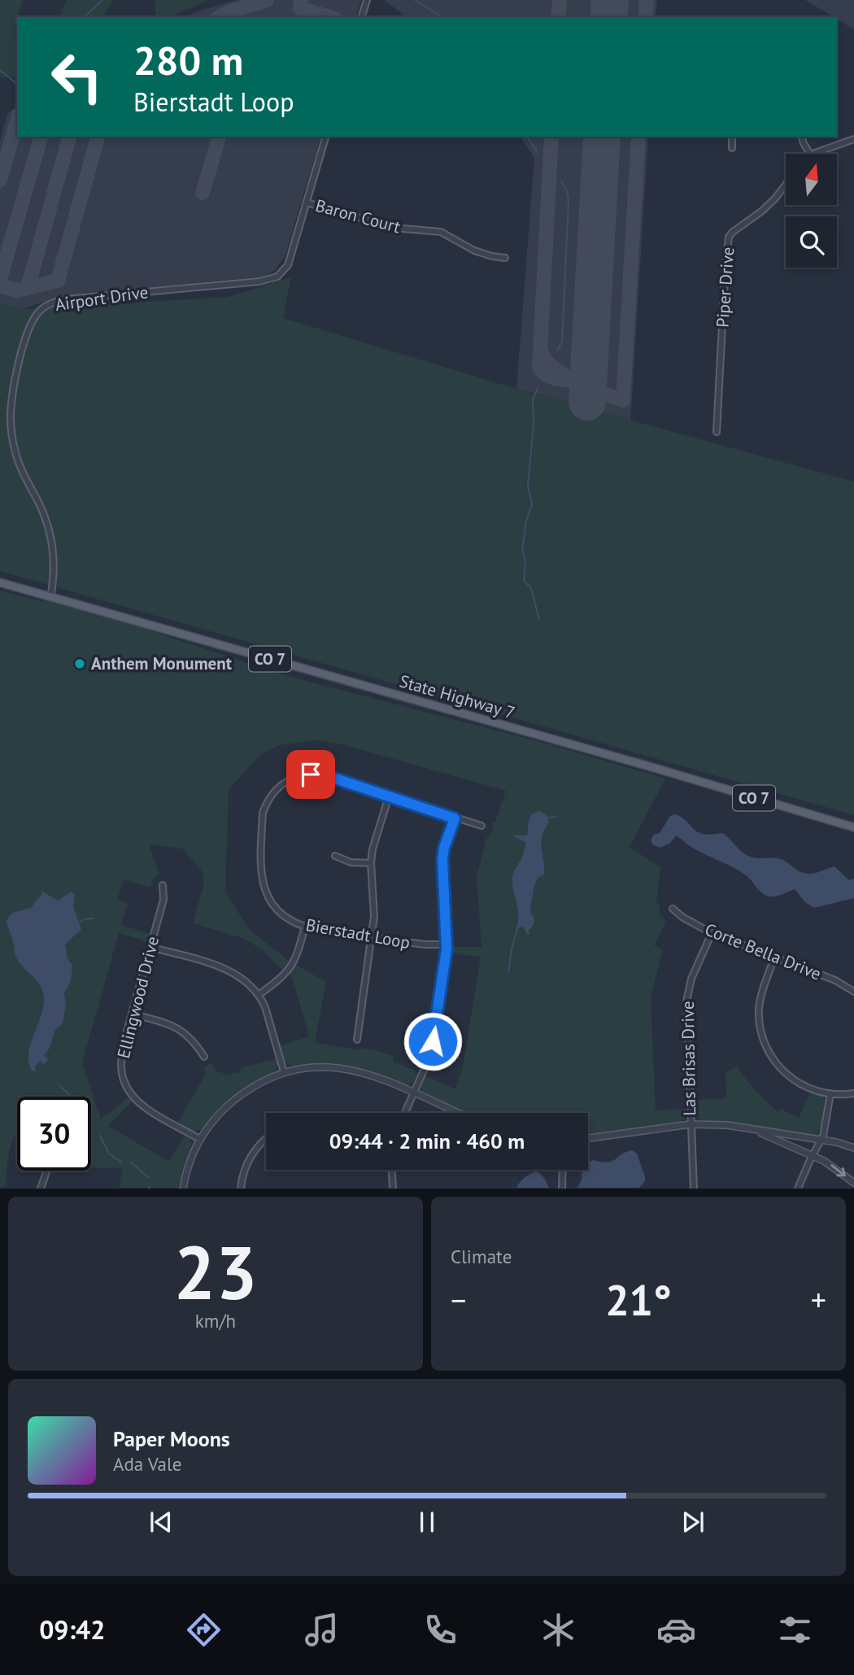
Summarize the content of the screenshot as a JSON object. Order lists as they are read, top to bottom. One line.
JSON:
{"streets":{"main road":["CO 7","State Highway 7"],"street":["Baron Court","Piper Drive","Airport Drive","Bierstadt Loop","Corte Bella Drive","Ellingwood Drive","Las Brisas Drive"]},"crossings":[["Baron Court","Airport Drive"],["Airport Drive","CO 7"],["Airport Drive","State Highway 7"],["CO 7","State Highway 7"],["Corte Bella Drive","Las Brisas Drive"]],"places":["Anthem Monument"],"north":"top","page":{"turn":["280 m","Bierstadt Loop"],"limit":"30","trip":"09:44 · 2 min · 460 m","tile":[["23","km/h"],"Climate"],"heat":["−","21°","+"],"song":["Paper Moons","Ada Vale"],"tabs":"09:42"}}
